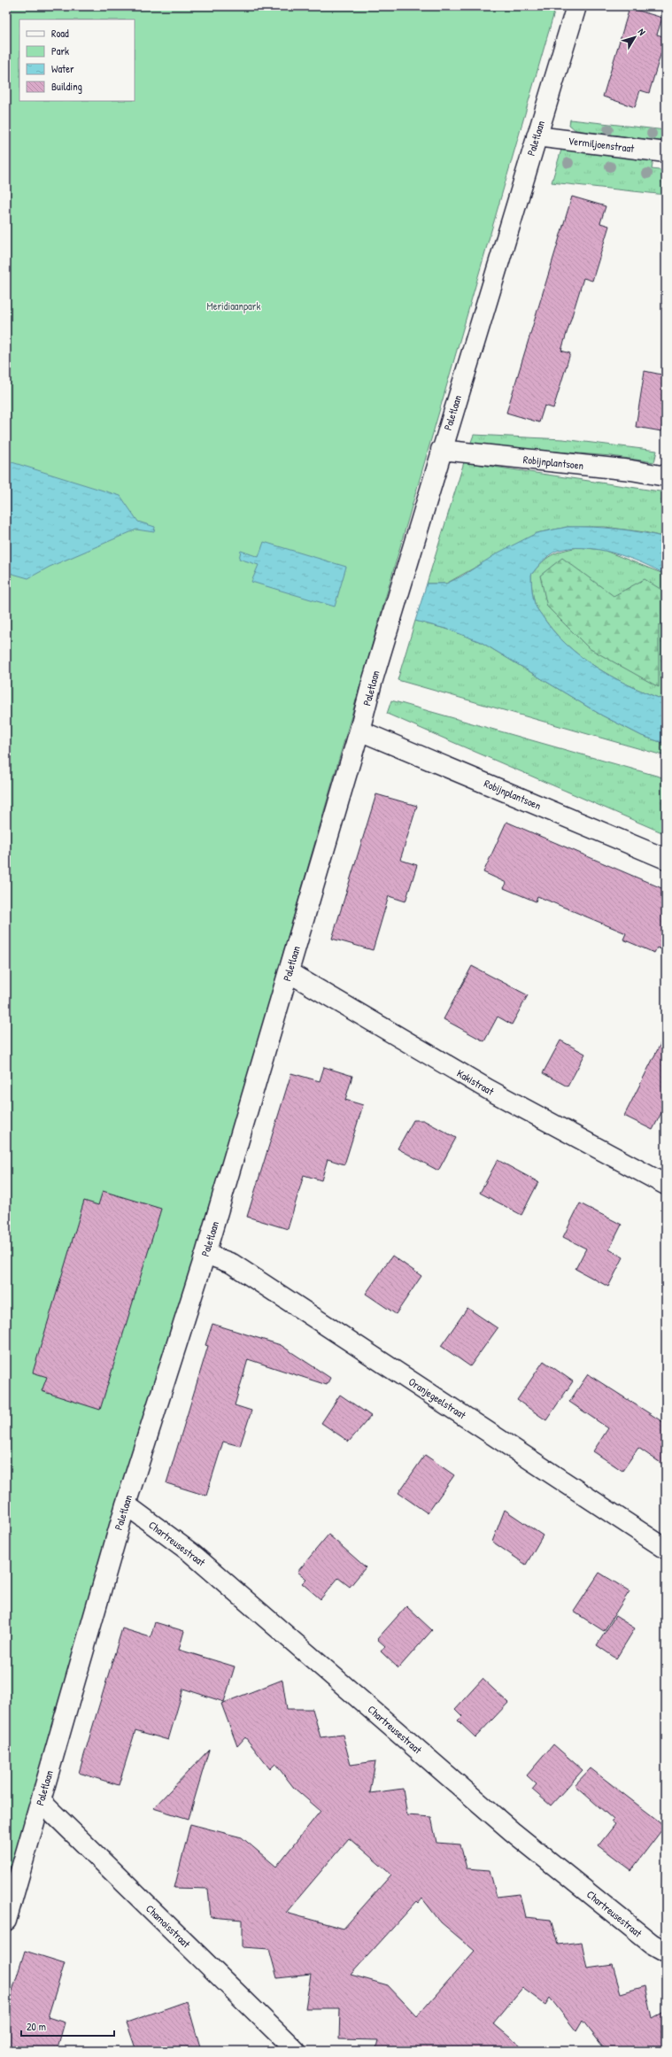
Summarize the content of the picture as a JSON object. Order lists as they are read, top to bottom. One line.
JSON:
{"streets":{"street":["Paletlaan","Vermiljoenstraat","Robijnplantsoen","Kakistraat","Oranjegeelstraat","Chartreusestraat","Chamoisstraat"]},"crossings":[["Paletlaan","Vermiljoenstraat"],["Paletlaan","Robijnplantsoen"],["Paletlaan","Kakistraat"],["Paletlaan","Oranjegeelstraat"],["Paletlaan","Chartreusestraat"],["Paletlaan","Chamoisstraat"]],"parks":["Meridiaanpark"],"legend":["Road","Park","Water","Building"],"scale_bar":"20 m","north":"top right"}
